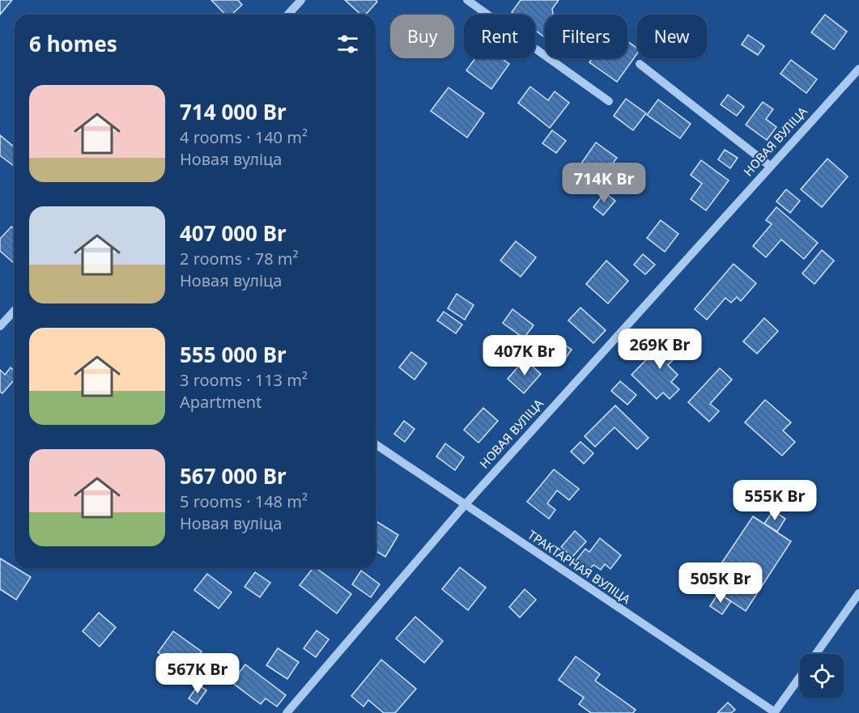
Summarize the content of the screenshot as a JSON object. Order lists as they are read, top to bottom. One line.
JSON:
{"streets":{"street":["НОВАЯ ВУЛІЦА","ТРАКТАРНАЯ ВУЛІЦА"]},"crossings":[["НОВАЯ ВУЛІЦА","ТРАКТАРНАЯ ВУЛІЦА"]],"page":{"chip":["Buy","Rent","Filters","New"],"heading":"6 homes","list":[{"name":"714 000 Br","note":"4 rooms · 140 m² · Новая вуліца"},{"name":"407 000 Br","note":"2 rooms · 78 m² · Новая вуліца"},{"name":"555 000 Br","note":"3 rooms · 113 m² · Apartment"},{"name":"567 000 Br","note":"5 rooms · 148 m² · Новая вуліца"}],"price":["714K Br","269K Br","407K Br","555K Br","505K Br","567K Br"]}}
